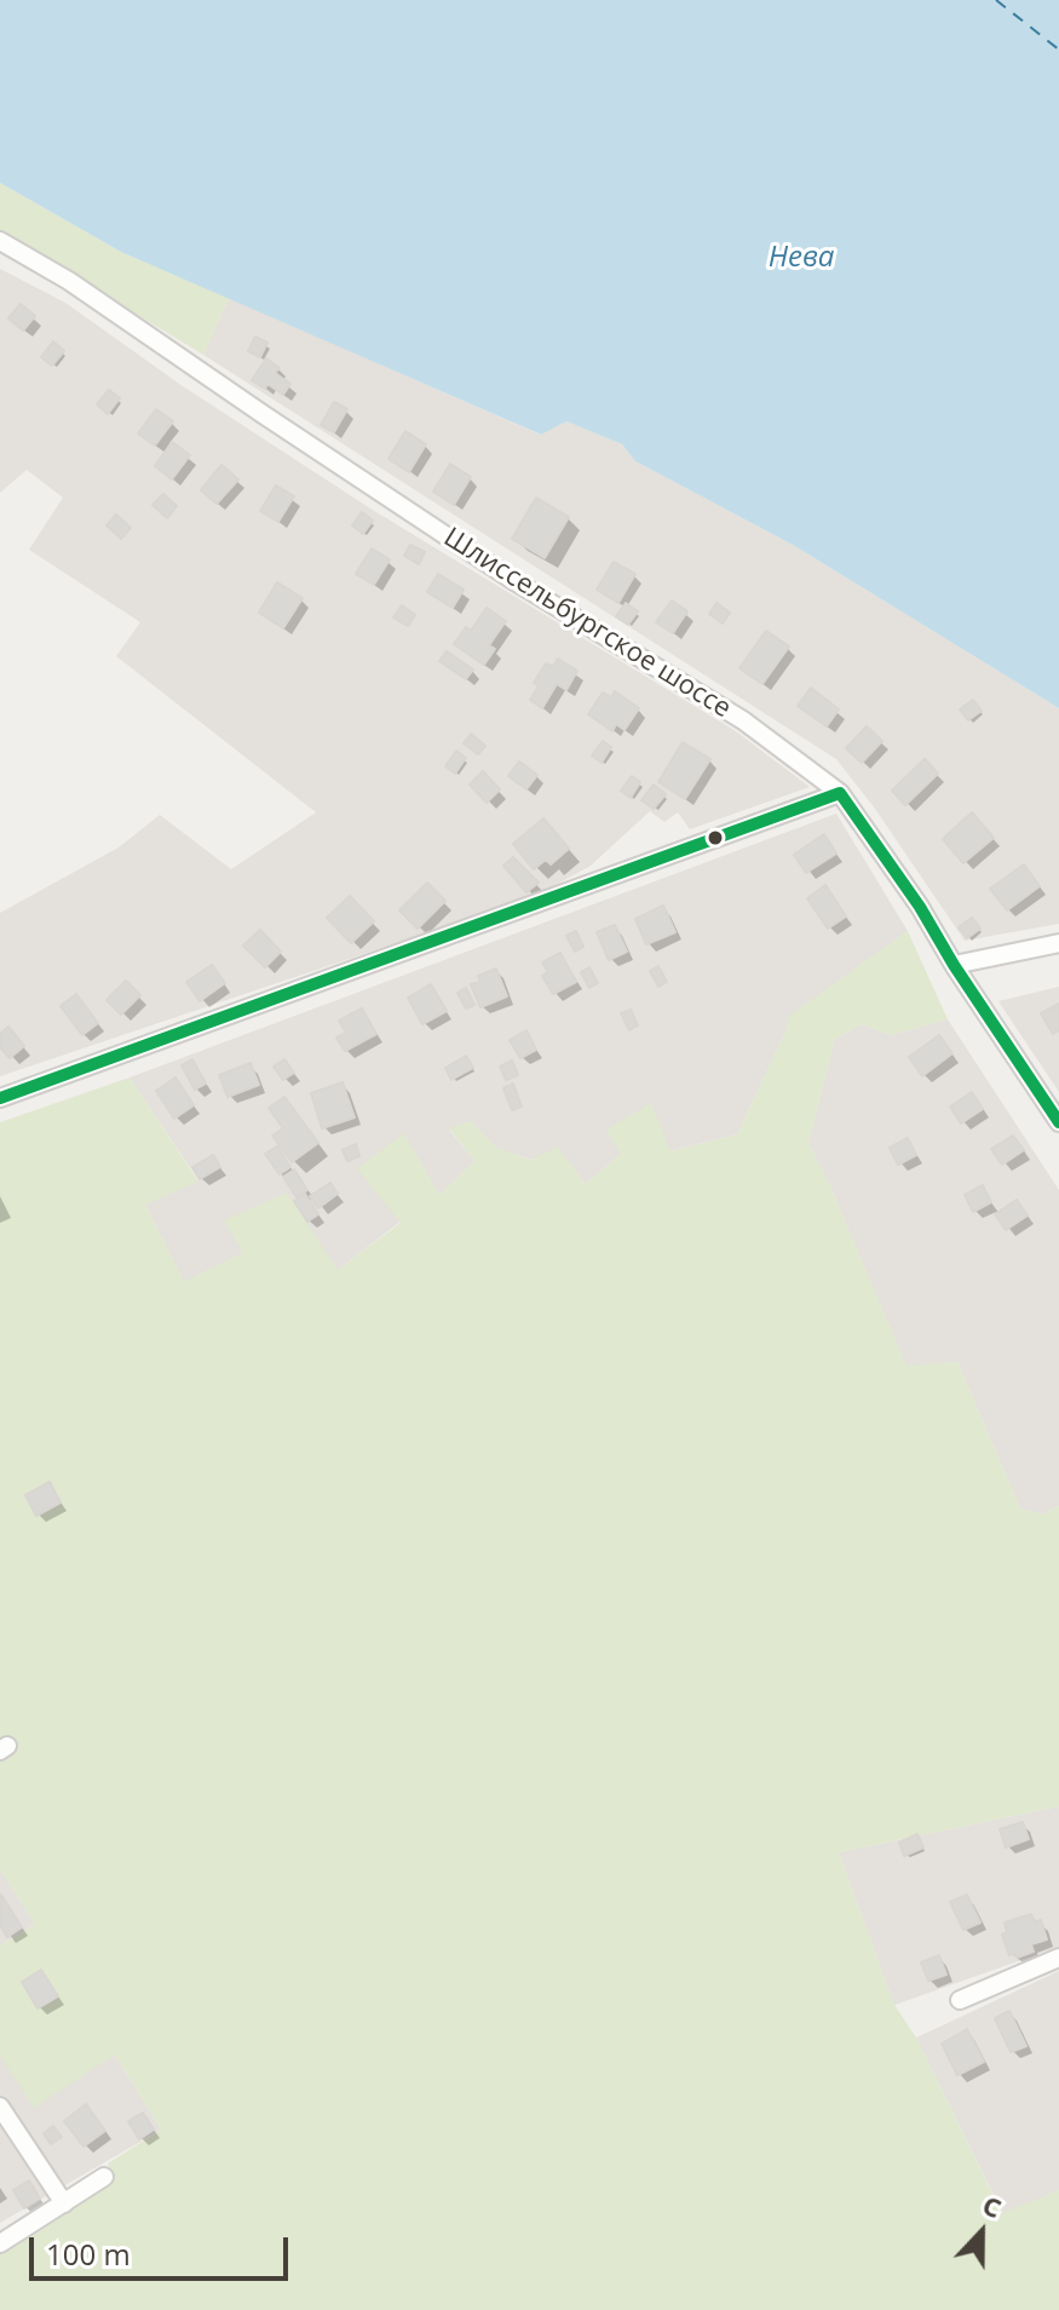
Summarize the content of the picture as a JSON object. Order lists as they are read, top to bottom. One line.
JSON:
{"streets":{"street":["Шлиссельбургское шоссе"]},"water":["Нева"],"scale_bar":"100 m","north":"top"}
